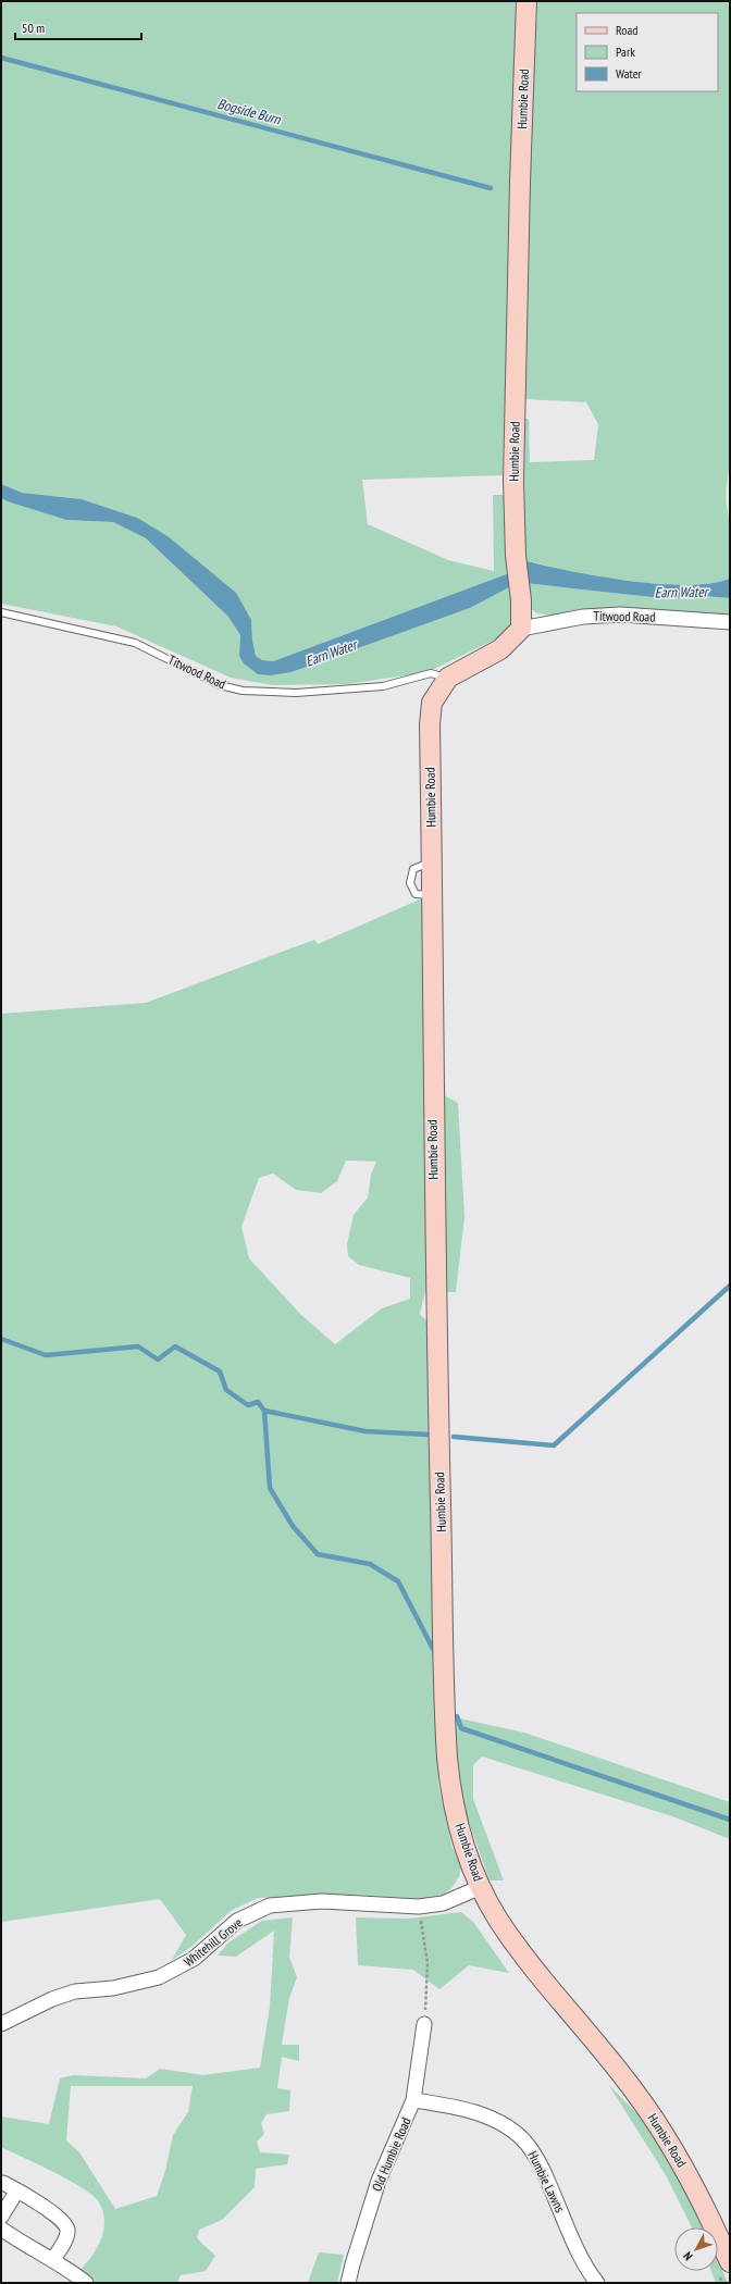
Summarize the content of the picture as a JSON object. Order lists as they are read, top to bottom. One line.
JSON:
{"streets":{"street":["Humbie Road","Titwood Road","Whitehill Grove","Old Humbie Road","Humbie Lawns"]},"crossings":[["Humbie Road","Titwood Road"],["Humbie Road","Whitehill Grove"],["Old Humbie Road","Humbie Lawns"]],"water":["Bogside Burn","Earn Water"],"legend":["Road","Park","Water"],"scale_bar":"50 m","north":"bottom left"}
